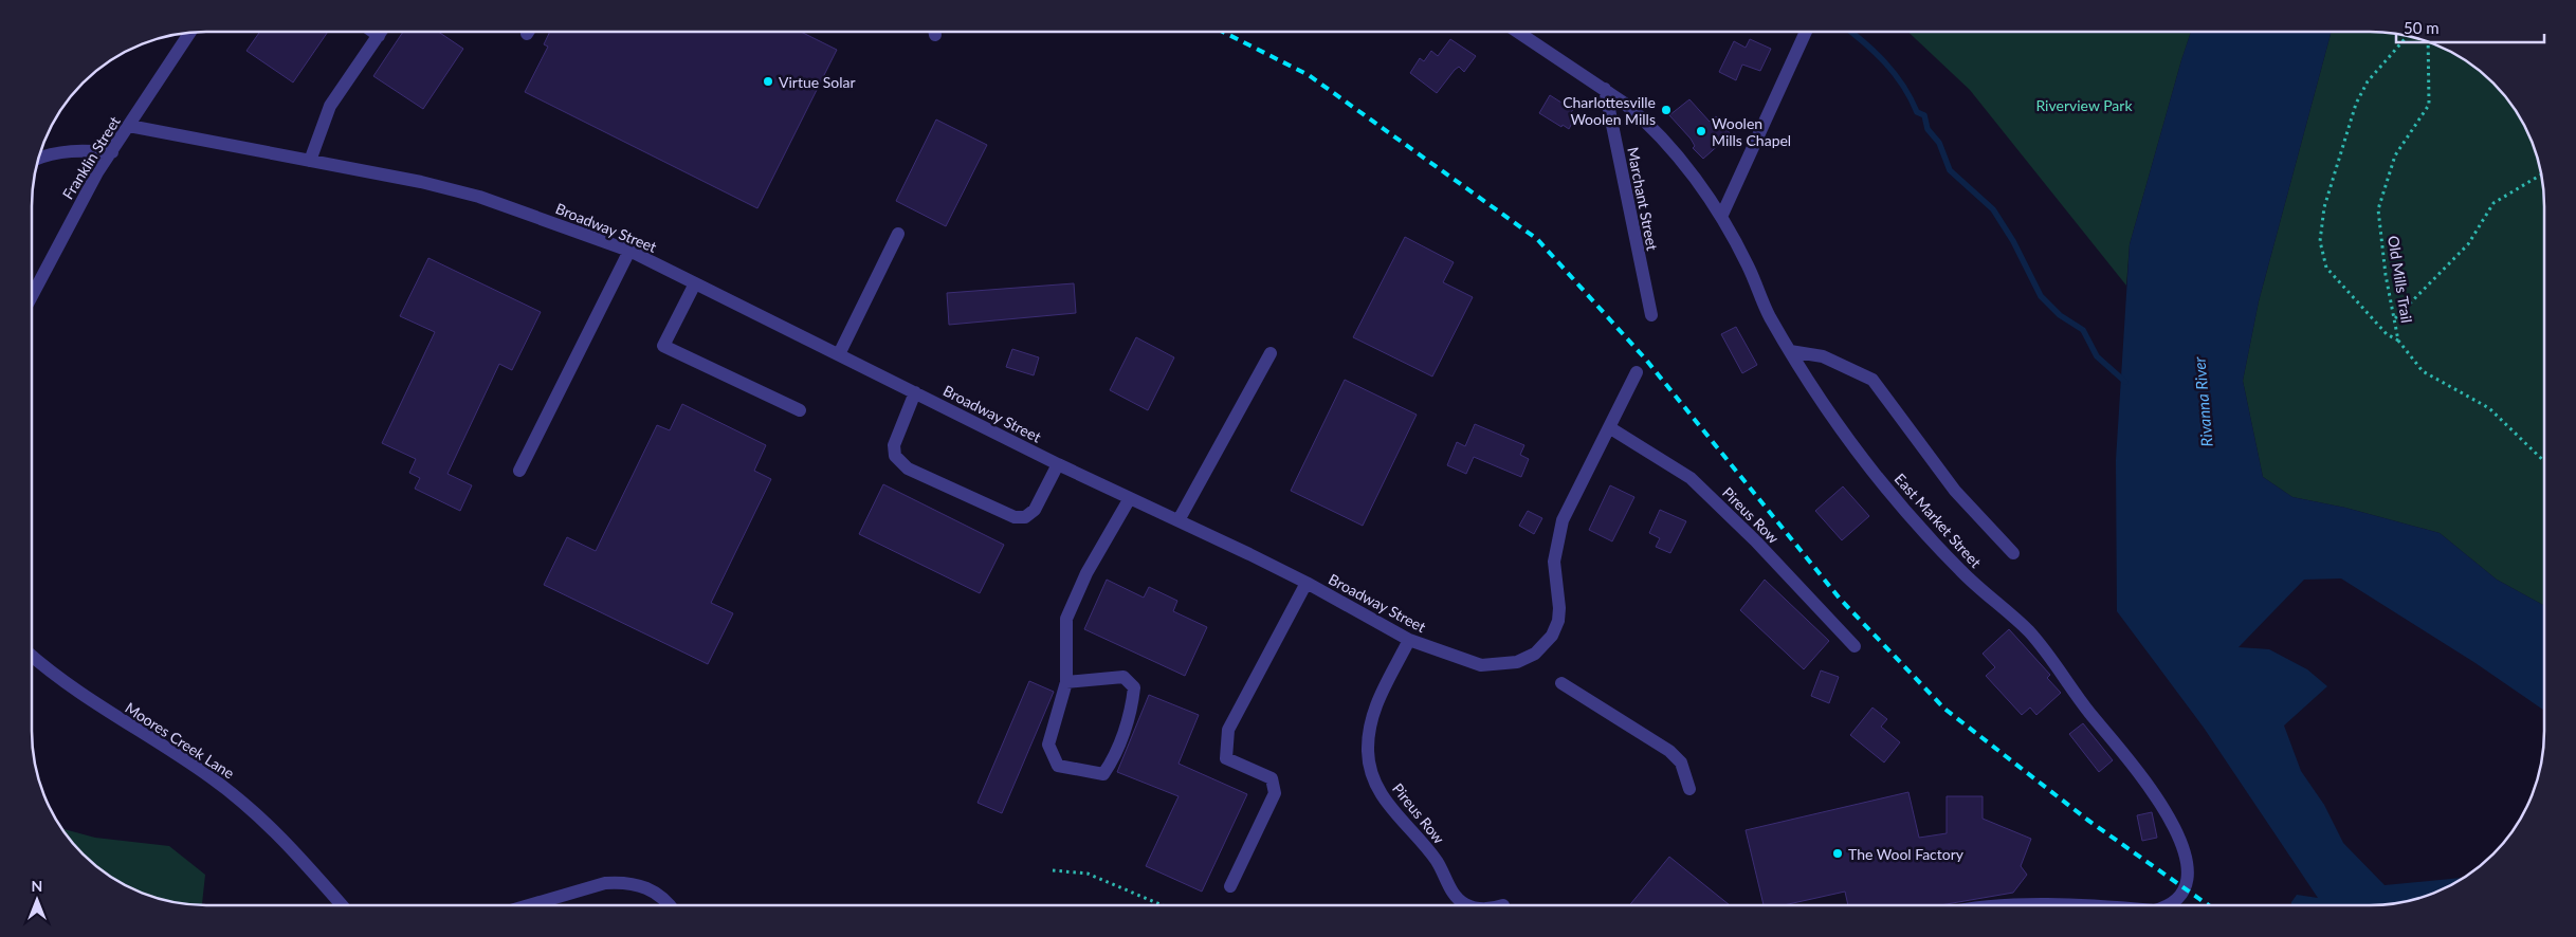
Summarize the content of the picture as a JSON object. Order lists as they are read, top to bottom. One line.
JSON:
{"streets":{"street":["Franklin Street","Marchant Street","Broadway Street","Pireus Row","East Market Street","Moores Creek Lane"],"path":["Old Mills Trail"]},"crossings":[["Franklin Street","Broadway Street"],["Marchant Street","East Market Street"],["Broadway Street","Pireus Row"]],"water":["Rivanna River"],"parks":["Riverview Park"],"places":["Virtue Solar","Charlottesville Woolen Mills","Woolen Mills Chapel","The Wool Factory"],"scale_bar":"50 m","north":"top"}
